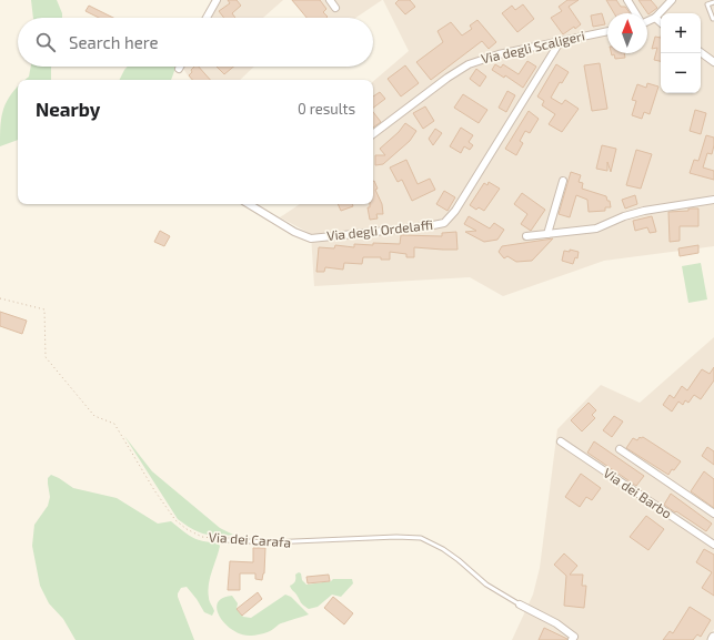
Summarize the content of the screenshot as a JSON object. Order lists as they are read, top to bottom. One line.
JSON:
{"streets":{"street":["Via degli Scaligeri","Via degli Ordelaffi","Via dei Barbo","Via dei Carafa"]},"crossings":[["Via degli Scaligeri","Via degli Ordelaffi"]],"north":"top","page":{"map_buttons":["+","−"],"search":"Search here","heading":["Nearby","0 results"]}}
